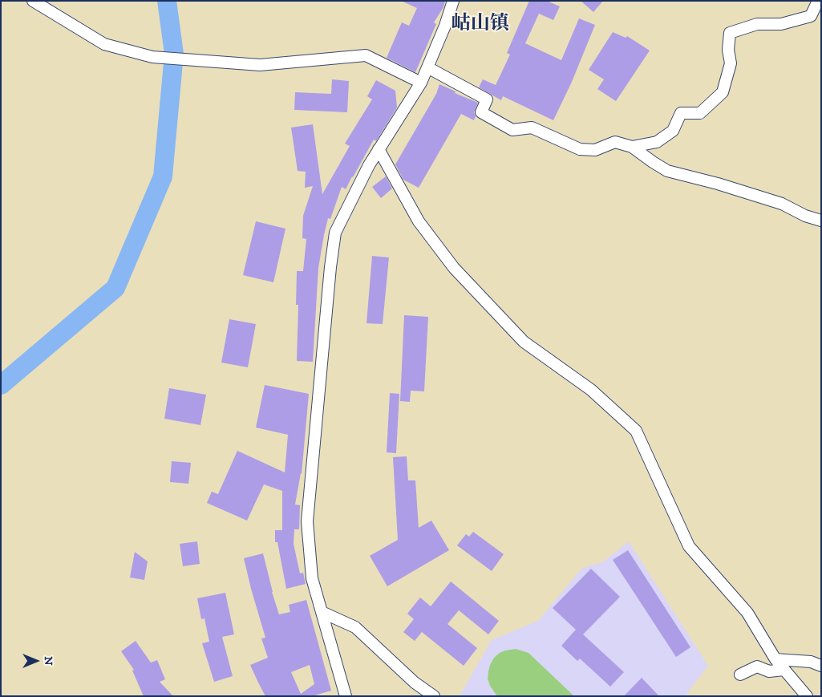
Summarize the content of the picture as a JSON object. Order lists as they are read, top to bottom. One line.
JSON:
{"districts":["岵山镇"],"north":"right"}
